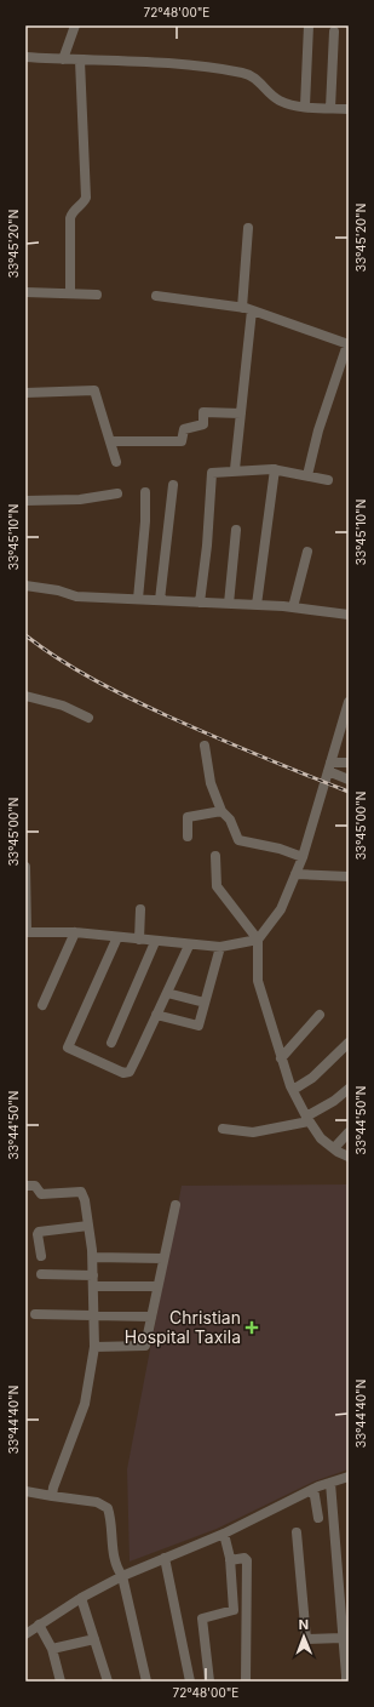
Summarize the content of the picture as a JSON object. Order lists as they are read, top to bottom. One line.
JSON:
{"places":{"health":["Christian Hospital Taxila"]},"north":"top","coordinates":["72°48'00\"E","33°45'20\"N","33°45'10\"N","33°45'00\"N","33°44'50\"N","33°44'40\"N"]}
